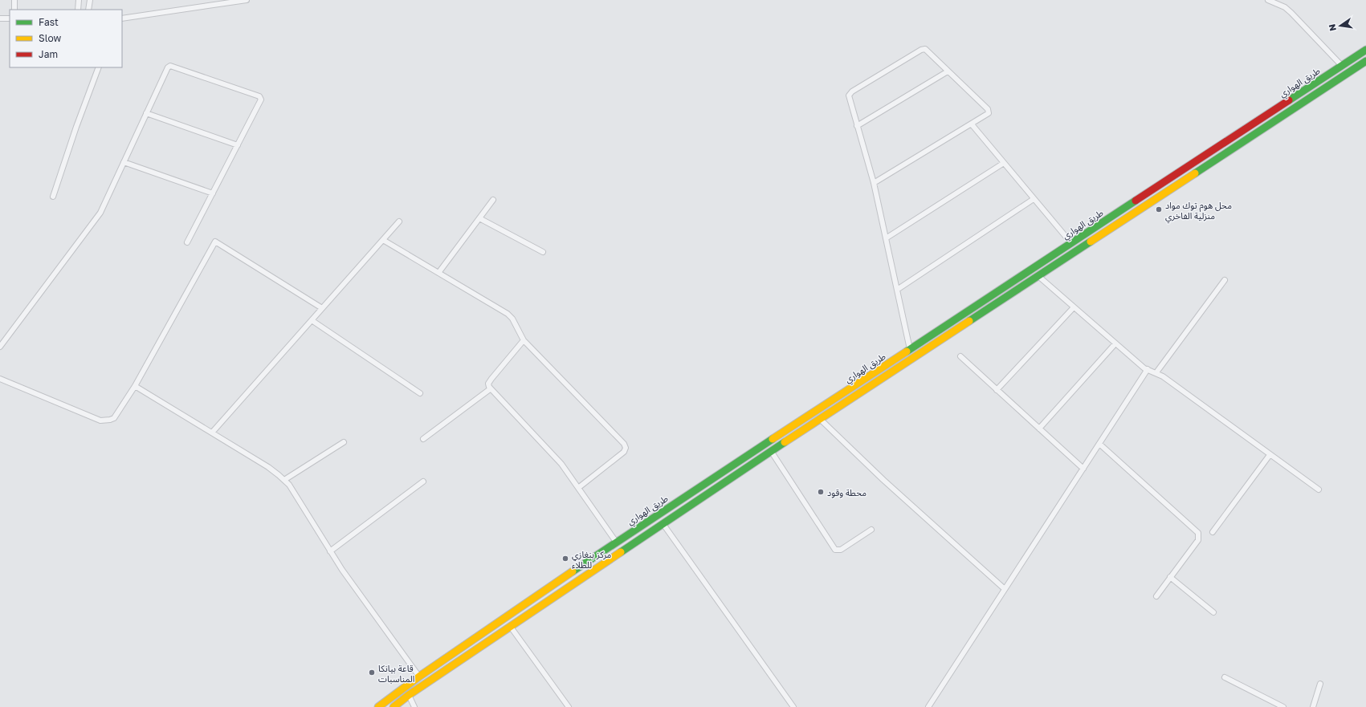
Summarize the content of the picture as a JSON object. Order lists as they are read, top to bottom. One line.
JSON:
{"streets":{"highway":["طريق الهواري"]},"places":["محل هوم توك مواد منزلية الفاخري","محطة وقود","مركز بنغازي للطلاء","قاعة بيانكا المناسبات"],"legend":["Fast","Slow","Jam"],"north":"left"}
